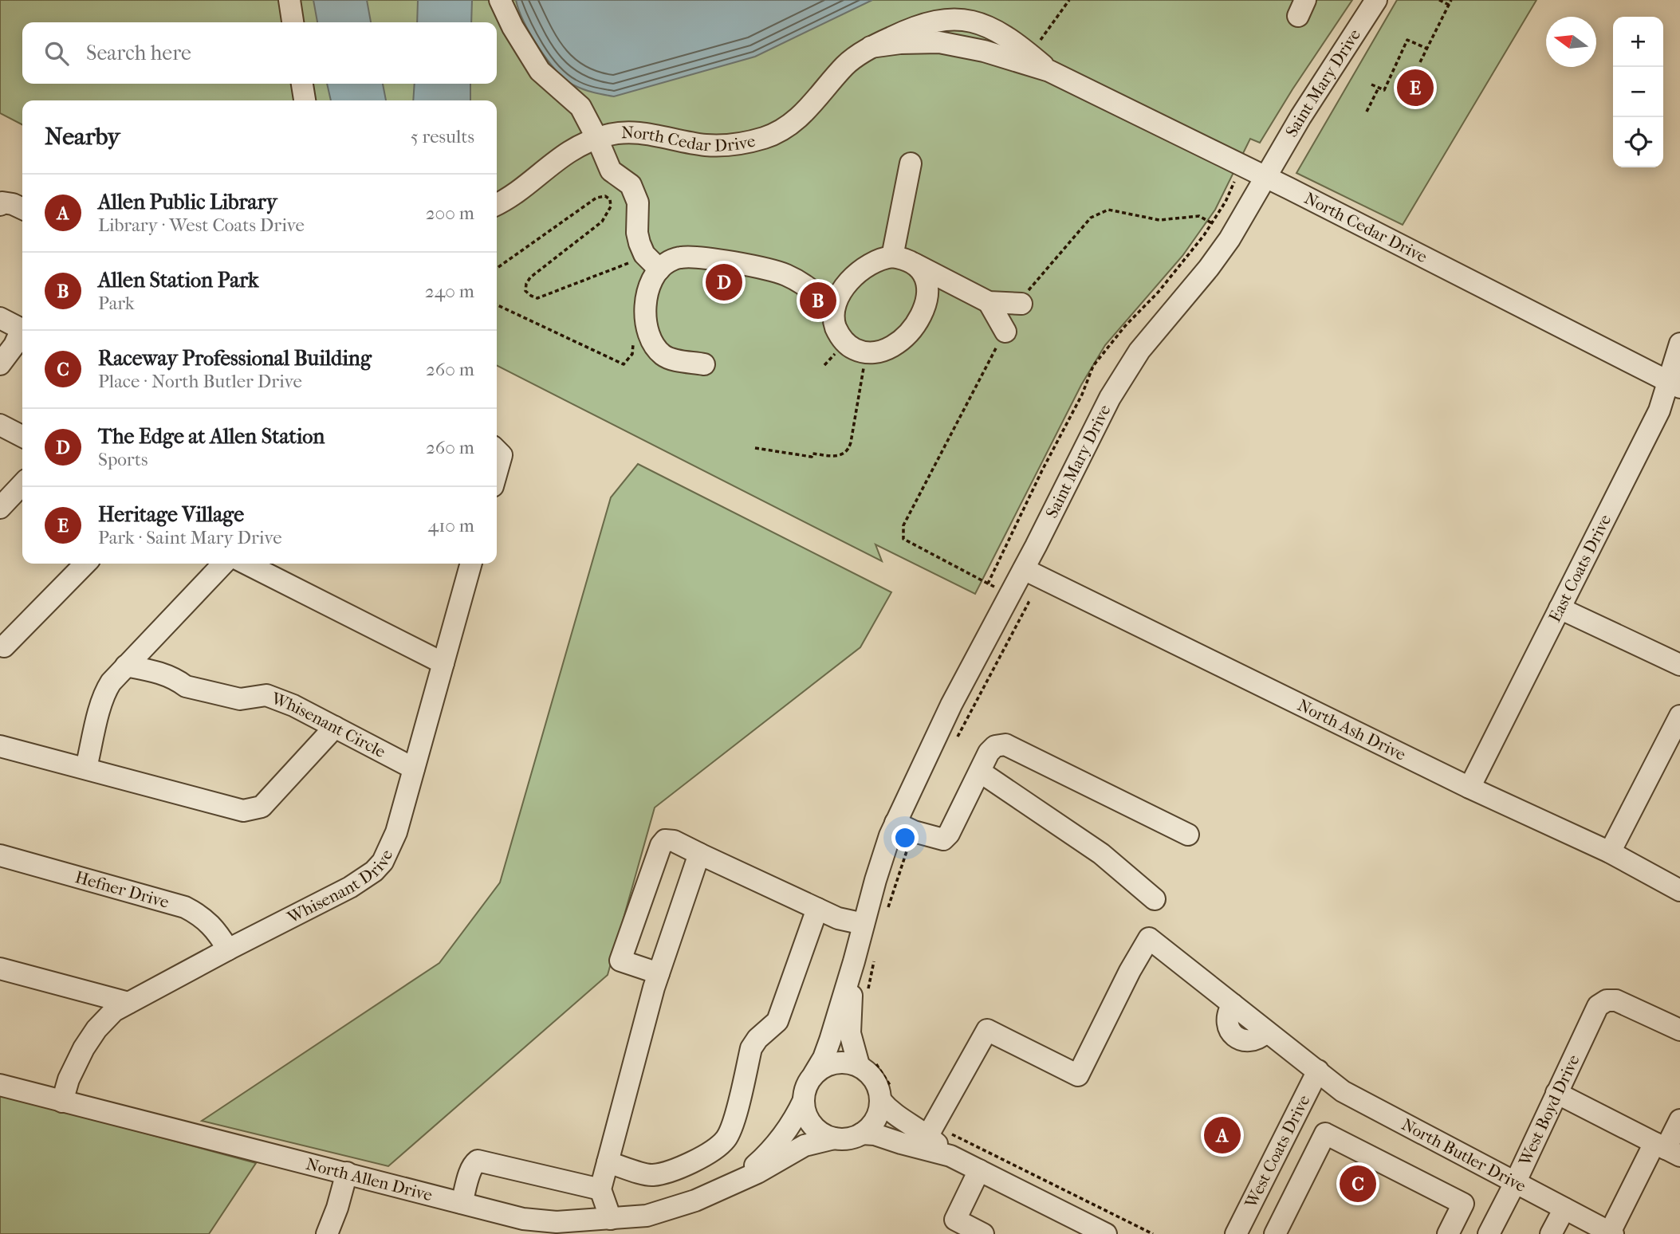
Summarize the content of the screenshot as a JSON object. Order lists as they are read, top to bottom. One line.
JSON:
{"streets":{"street":["Saint Mary Drive","North Cedar Drive","East Coats Drive","Whisenant Circle","North Ash Drive","Whisenant Drive","Hefner Drive","West Boyd Drive","West Coats Drive","North Butler Drive","North Allen Drive"]},"crossings":[["Saint Mary Drive","North Cedar Drive"],["Saint Mary Drive","North Ash Drive"],["Saint Mary Drive","North Allen Drive"],["North Cedar Drive","East Coats Drive"],["East Coats Drive","North Ash Drive"],["Whisenant Circle","Whisenant Drive"],["Whisenant Drive","Hefner Drive"],["Whisenant Drive","North Allen Drive"],["West Boyd Drive","North Butler Drive"],["West Coats Drive","North Butler Drive"]],"north":"left","page":{"map_buttons":["+","−"],"search":"Search here","pins":["E","D","B","A","C"],"heading":["Nearby","5 results"],"list":[{"mark":"A","name":"Allen Public Library","note":"Library · West Coats Drive","value":"200 m"},{"mark":"B","name":"Allen Station Park","note":"Park","value":"240 m"},{"mark":"C","name":"Raceway Professional Building","note":"Place · North Butler Drive","value":"260 m"},{"mark":"D","name":"The Edge at Allen Station","note":"Sports","value":"260 m"},{"mark":"E","name":"Heritage Village","note":"Park · Saint Mary Drive","value":"410 m"}]}}
